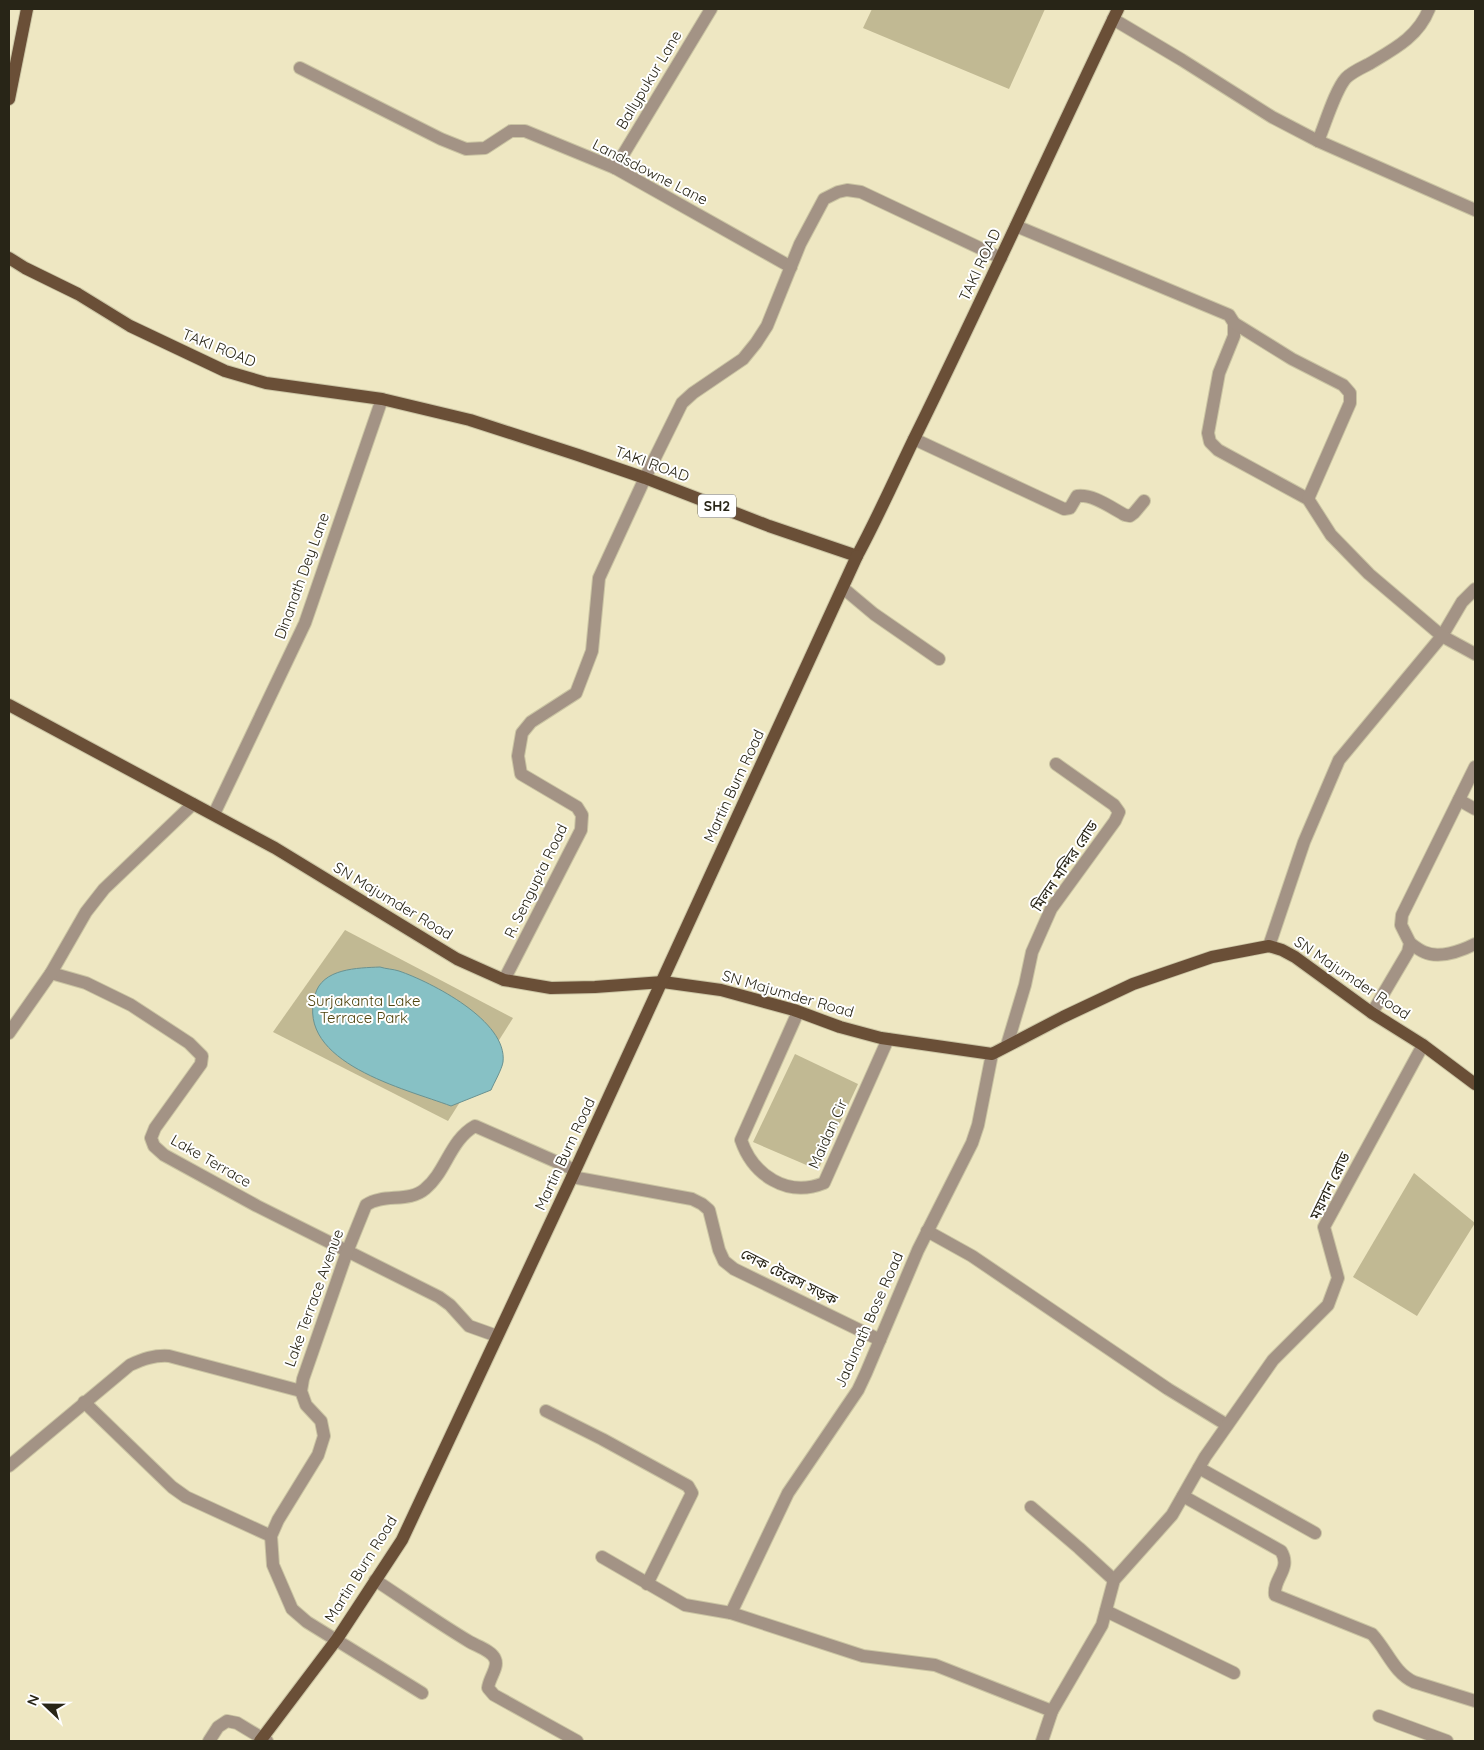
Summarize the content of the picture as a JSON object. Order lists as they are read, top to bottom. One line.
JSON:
{"streets":{"main road":["TAKI ROAD","SH2","Martin Burn Road","SN Majumder Road"],"street":["Ballypukur Lane","Landsdowne Lane","Dinanath Dey Lane","মিলন মন্দির রোড","R. Sengupta Road","Maidan Cir","Lake Terrace","ময়দান রোড","লেক টেরেস সড়ক","Lake Terrace Avenue","Jadunath Bose Road"]},"crossings":[["Ballypukur Lane","Landsdowne Lane"],["TAKI ROAD","Dinanath Dey Lane"],["TAKI ROAD","Martin Burn Road"],["TAKI ROAD","R. Sengupta Road"],["Dinanath Dey Lane","SN Majumder Road"],["Martin Burn Road","SN Majumder Road"],["Martin Burn Road","Lake Terrace"],["Martin Burn Road","লেক টেরেস সড়ক"],["Martin Burn Road","Lake Terrace Avenue"],["মিলন মন্দির রোড","SN Majumder Road"],["R. Sengupta Road","SN Majumder Road"],["SN Majumder Road","Maidan Cir"],["SN Majumder Road","ময়দান রোড"],["SN Majumder Road","Jadunath Bose Road"],["Lake Terrace","Lake Terrace Avenue"],["লেক টেরেস সড়ক","Lake Terrace Avenue"],["লেক টেরেস সড়ক","Jadunath Bose Road"]],"parks":["Surjakanta Lake Terrace Park"],"north":"left"}
